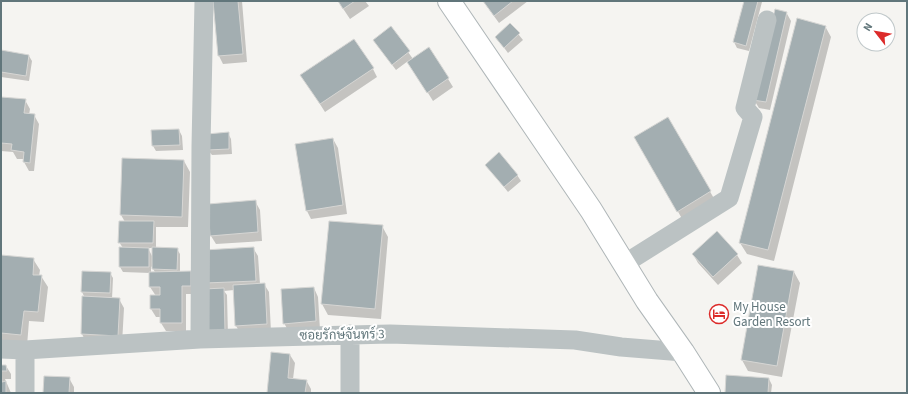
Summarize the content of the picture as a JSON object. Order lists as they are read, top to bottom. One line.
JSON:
{"streets":{"street":["ซอยรักษ์จันทร์ 3"]},"places":{"hotel":["My House Garden Resort"]},"north":"top left"}
